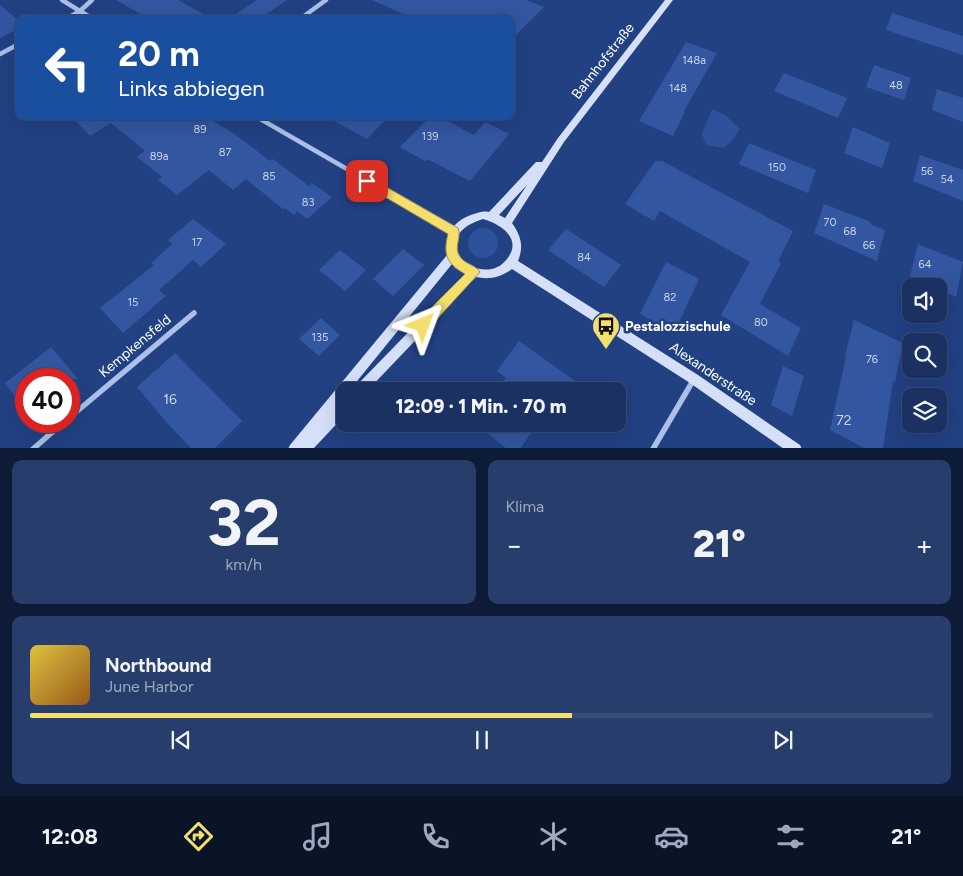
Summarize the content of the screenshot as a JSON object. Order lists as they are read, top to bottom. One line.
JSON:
{"streets":{"street":["Bahnhofstraße","Kempkensfeld","Alexanderstraße"]},"crossings":[["Bahnhofstraße","Alexanderstraße"]],"places":{"bus stop":["Pestalozzischule"]},"house_numbers":["148a","48","148","89","139","87","89a","150","56","85","54","83","70","68","17","66","84","64","82","15","80","135","76","16","72"],"page":{"turn":["20 m","Links abbiegen"],"limit":"40","trip":"12:09 · 1 Min. · 70 m","tile":[["32","km/h"],"Klima"],"heat":["−","21°","+"],"song":["Northbound","June Harbor"],"tabs":["12:08","21°"]}}
